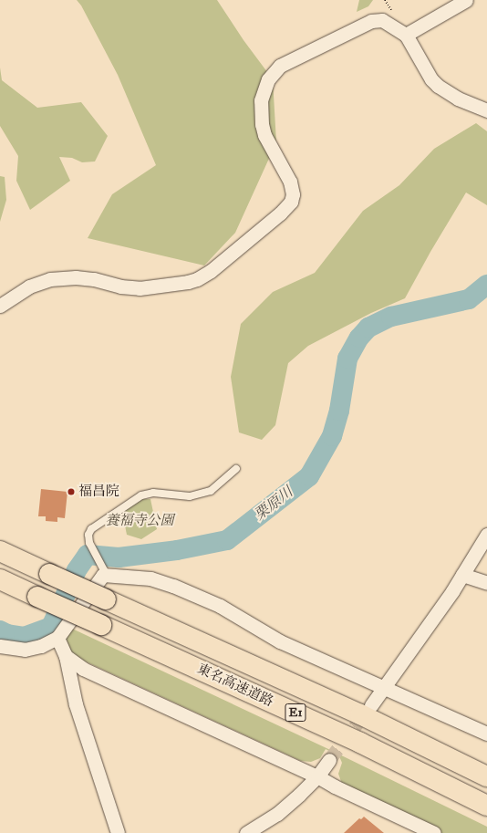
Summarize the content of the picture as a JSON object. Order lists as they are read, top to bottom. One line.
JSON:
{"streets":{"highway":["東名高速道路","E1"]},"water":["栗原川"],"parks":["養福寺公園"],"places":["福昌院"]}
